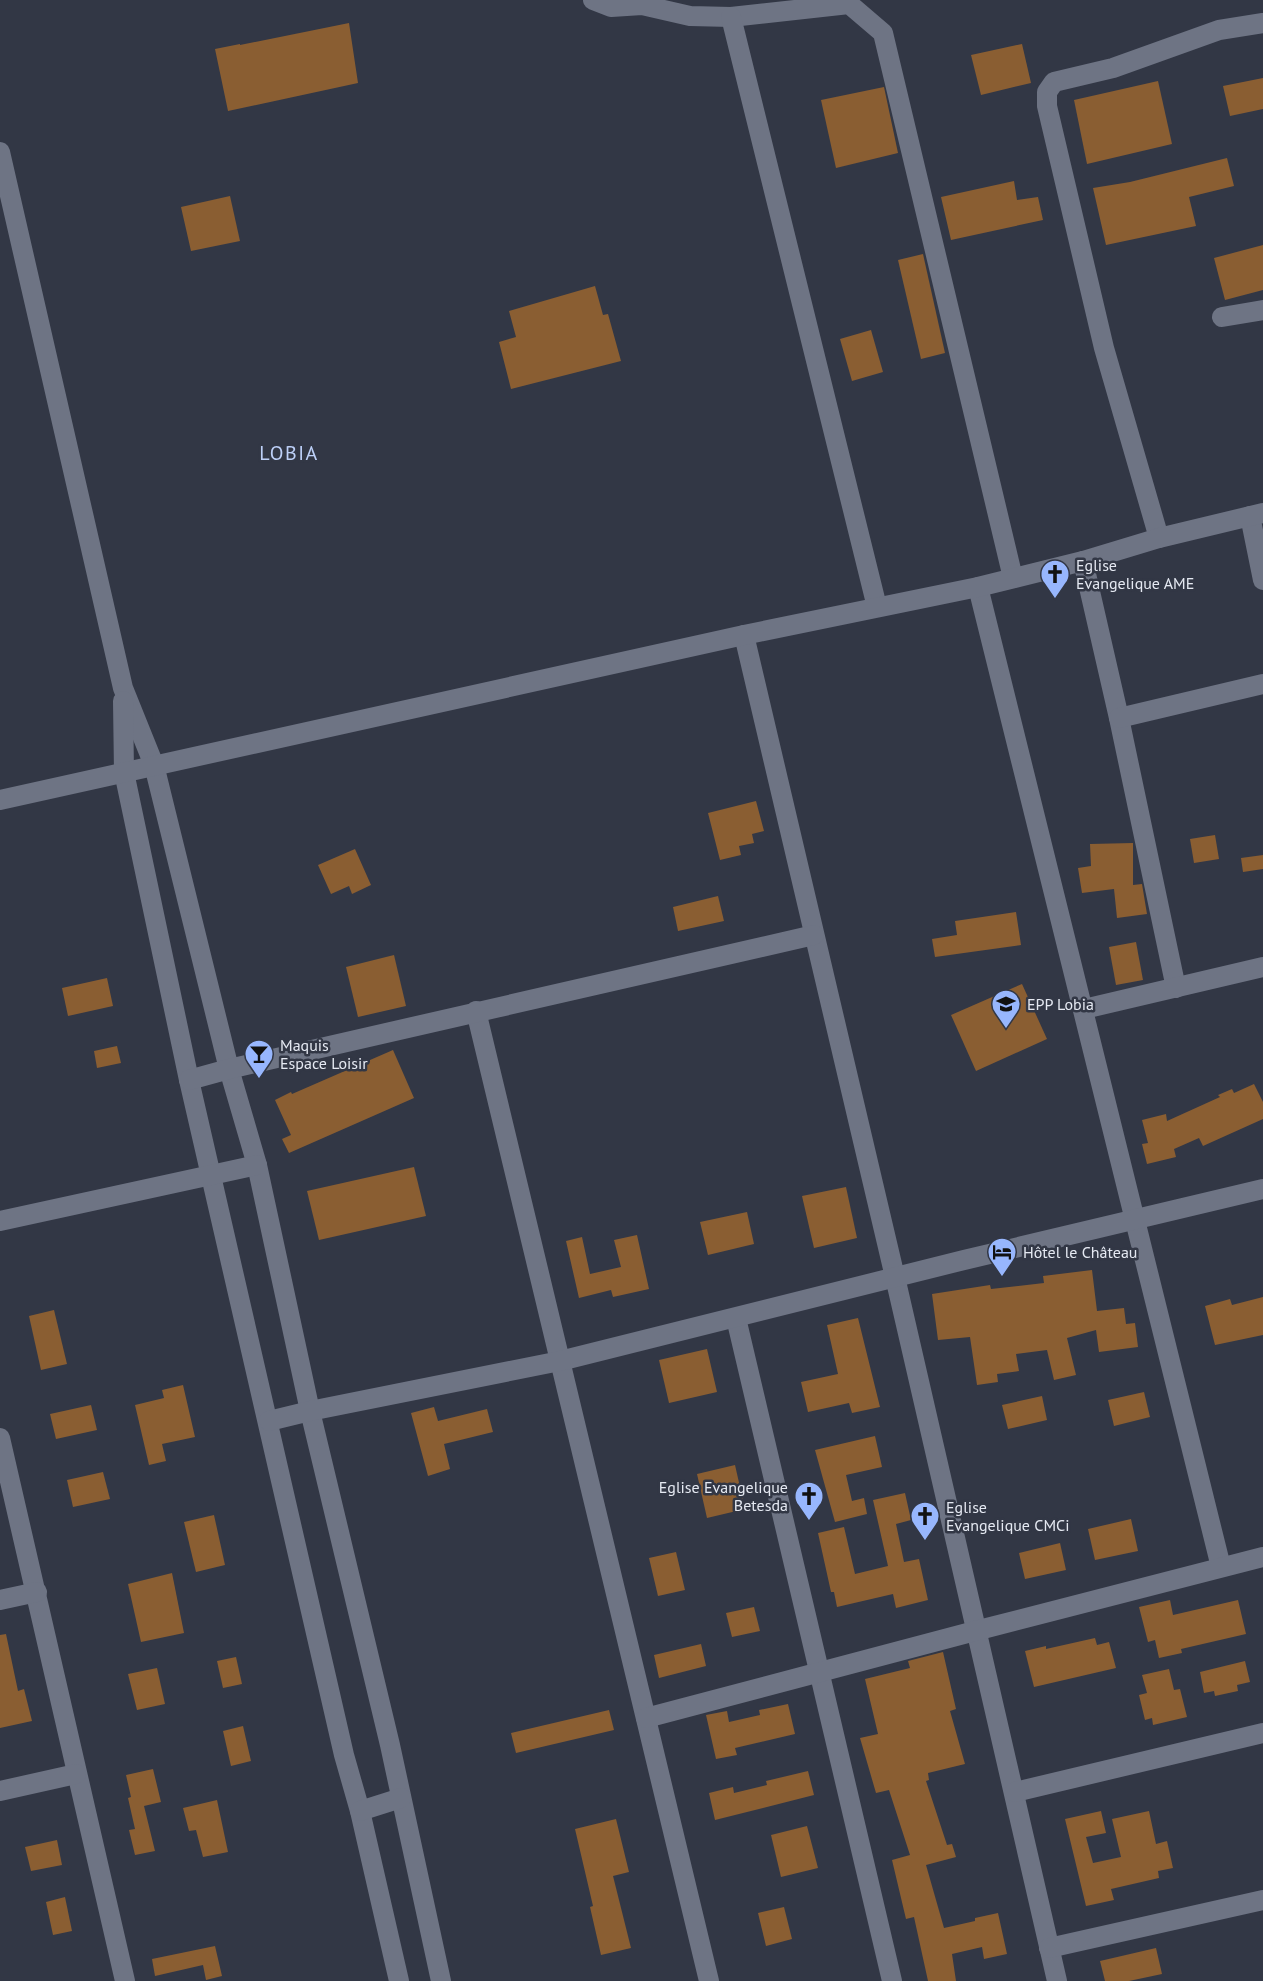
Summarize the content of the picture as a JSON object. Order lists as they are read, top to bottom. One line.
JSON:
{"districts":["LOBIA"],"places":{"church":["Eglise Evangelique AME","Eglise Evangelique Betesda","Eglise Evangelique CMCi"],"school or university":["EPP Lobia"],"bar":["Maquis Espace Loisir"],"hotel":["Hôtel le Château"]}}
